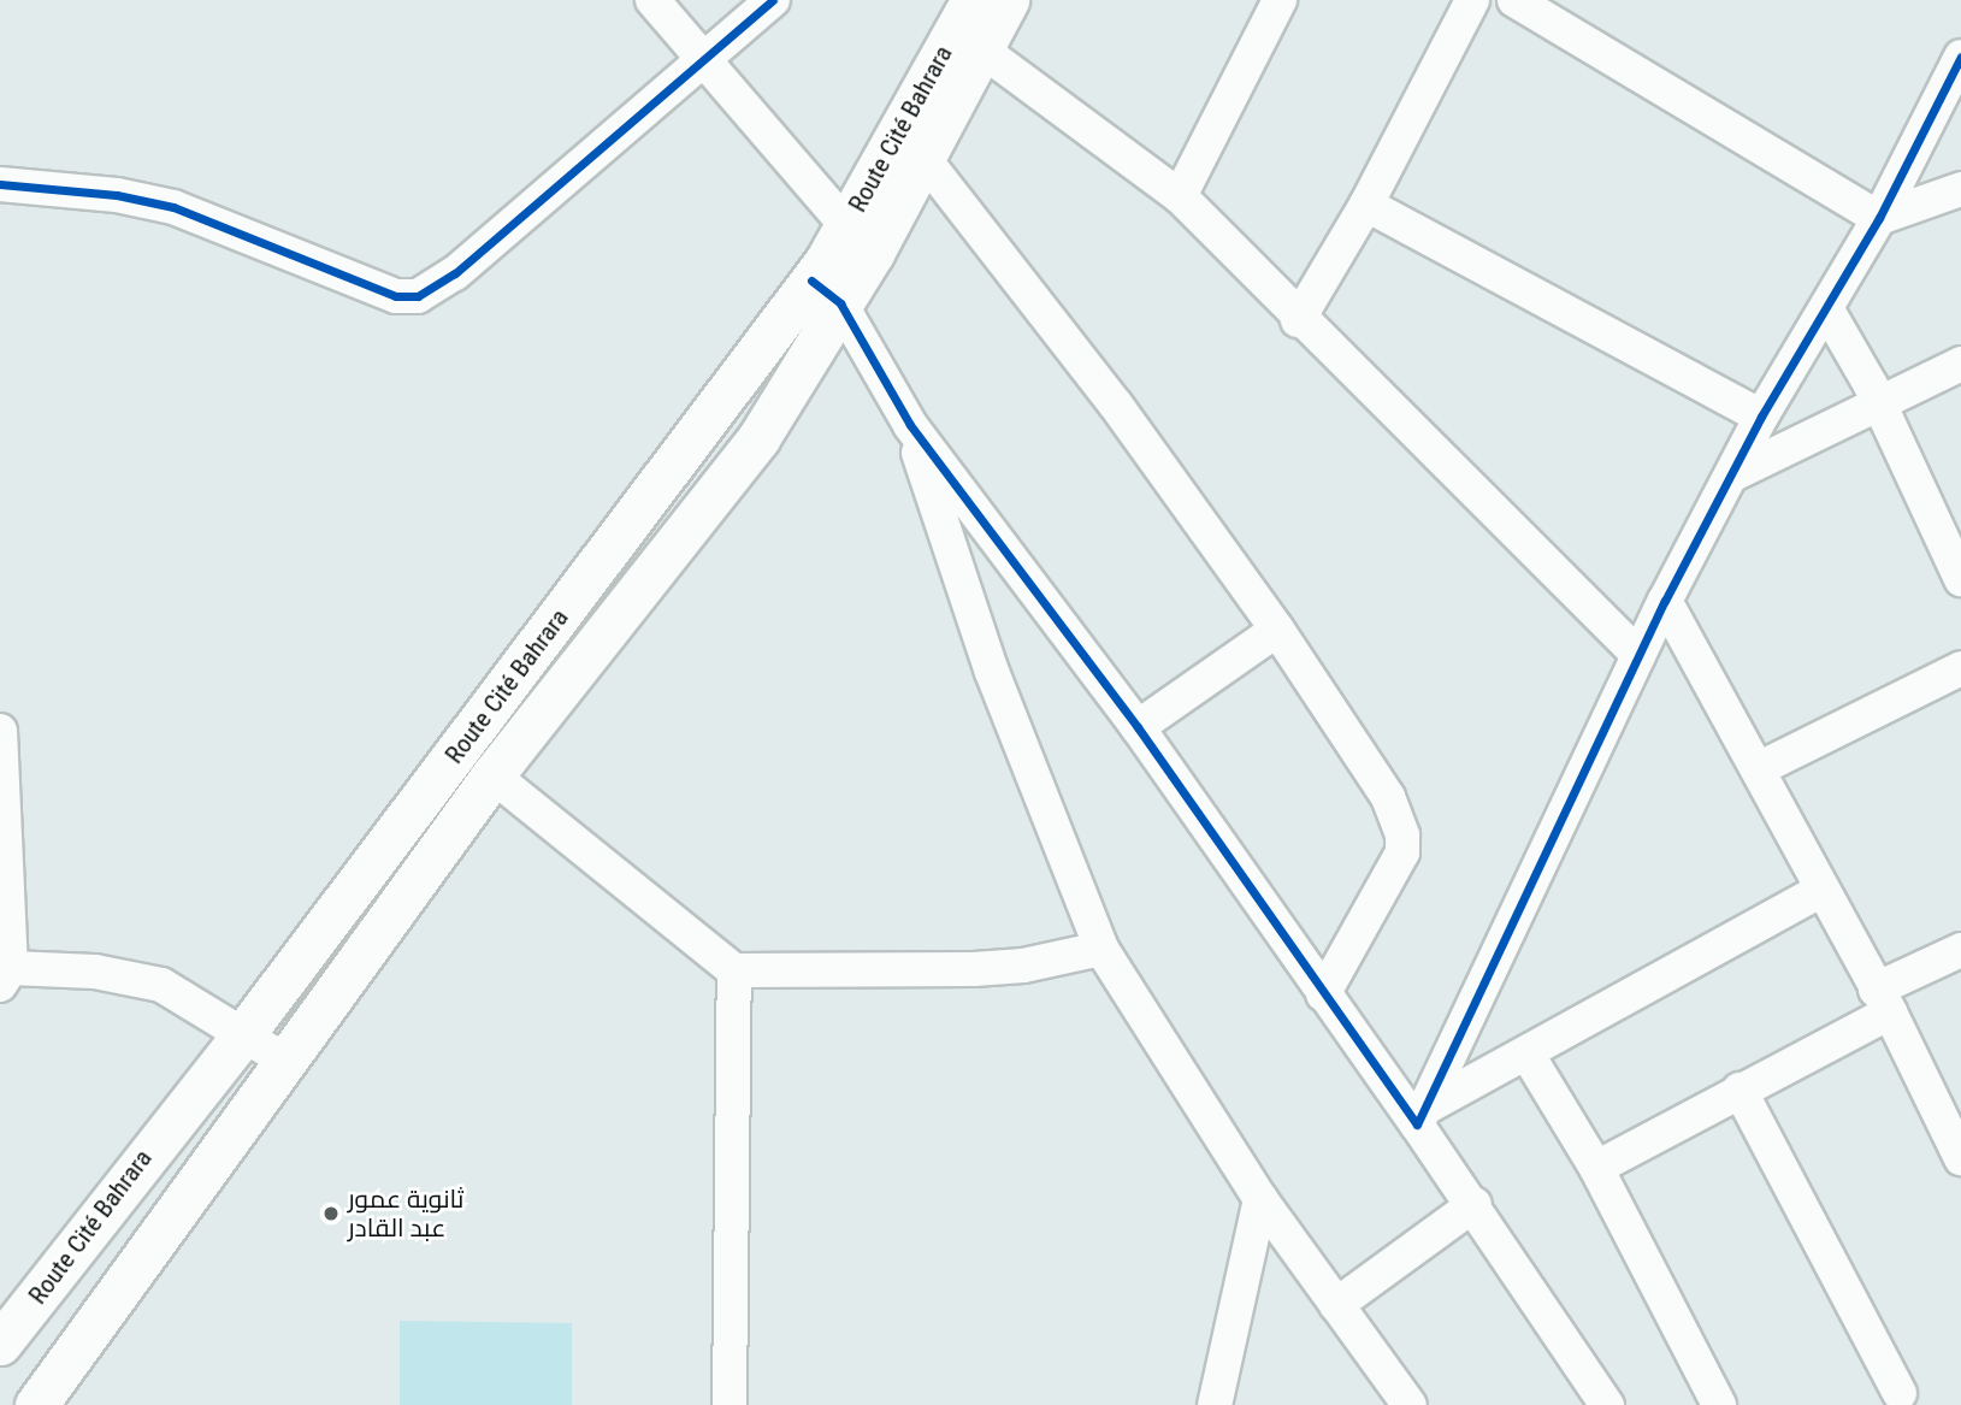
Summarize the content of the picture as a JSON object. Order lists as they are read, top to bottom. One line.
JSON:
{"streets":{"main road":["Route Cité Bahrara"]},"places":["ثانوية عمور عبد القادر"]}
